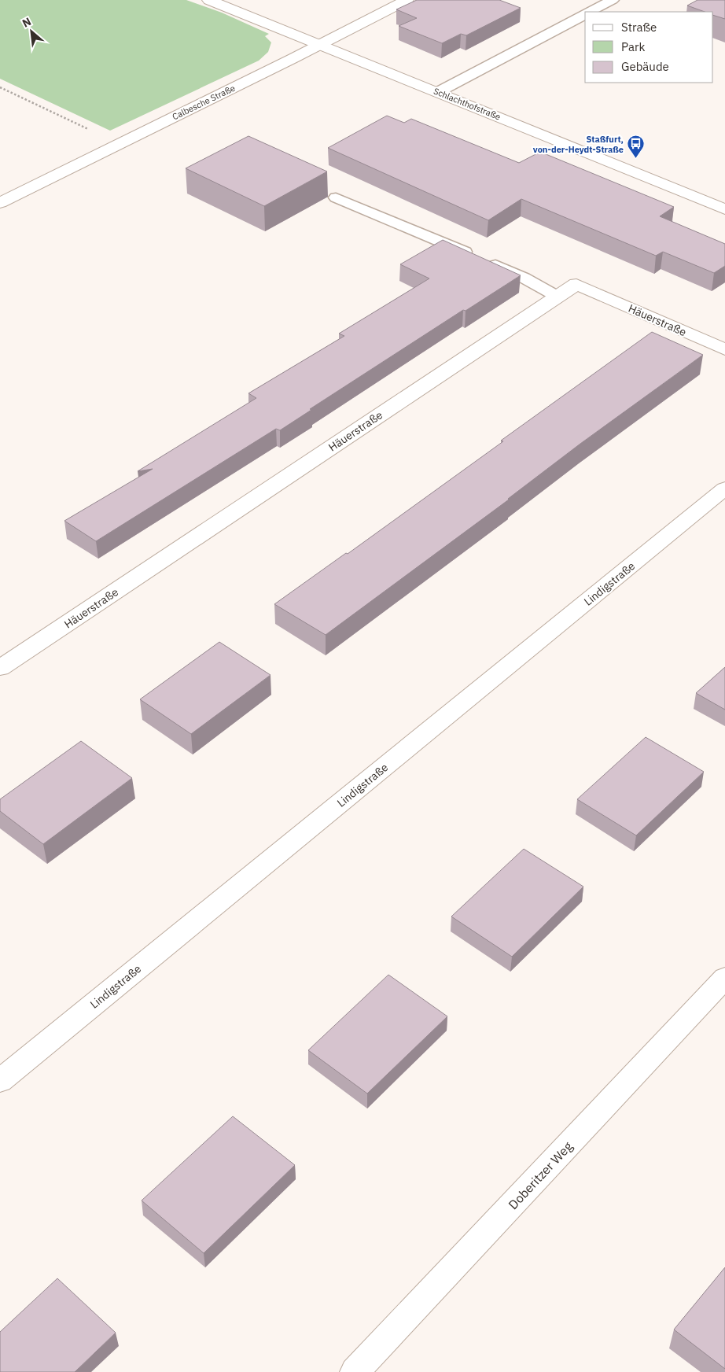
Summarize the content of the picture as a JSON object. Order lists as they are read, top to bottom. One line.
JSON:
{"streets":{"street":["Calbesche Straße","Schlachthofstraße","Häuerstraße","Lindigstraße","Doberitzer Weg"]},"crossings":[["Calbesche Straße","Schlachthofstraße"]],"places":{"bus stop":["Staßfurt, von-der-Heydt-Straße"]},"legend":["Straße","Park","Gebäude"],"north":"top left"}
